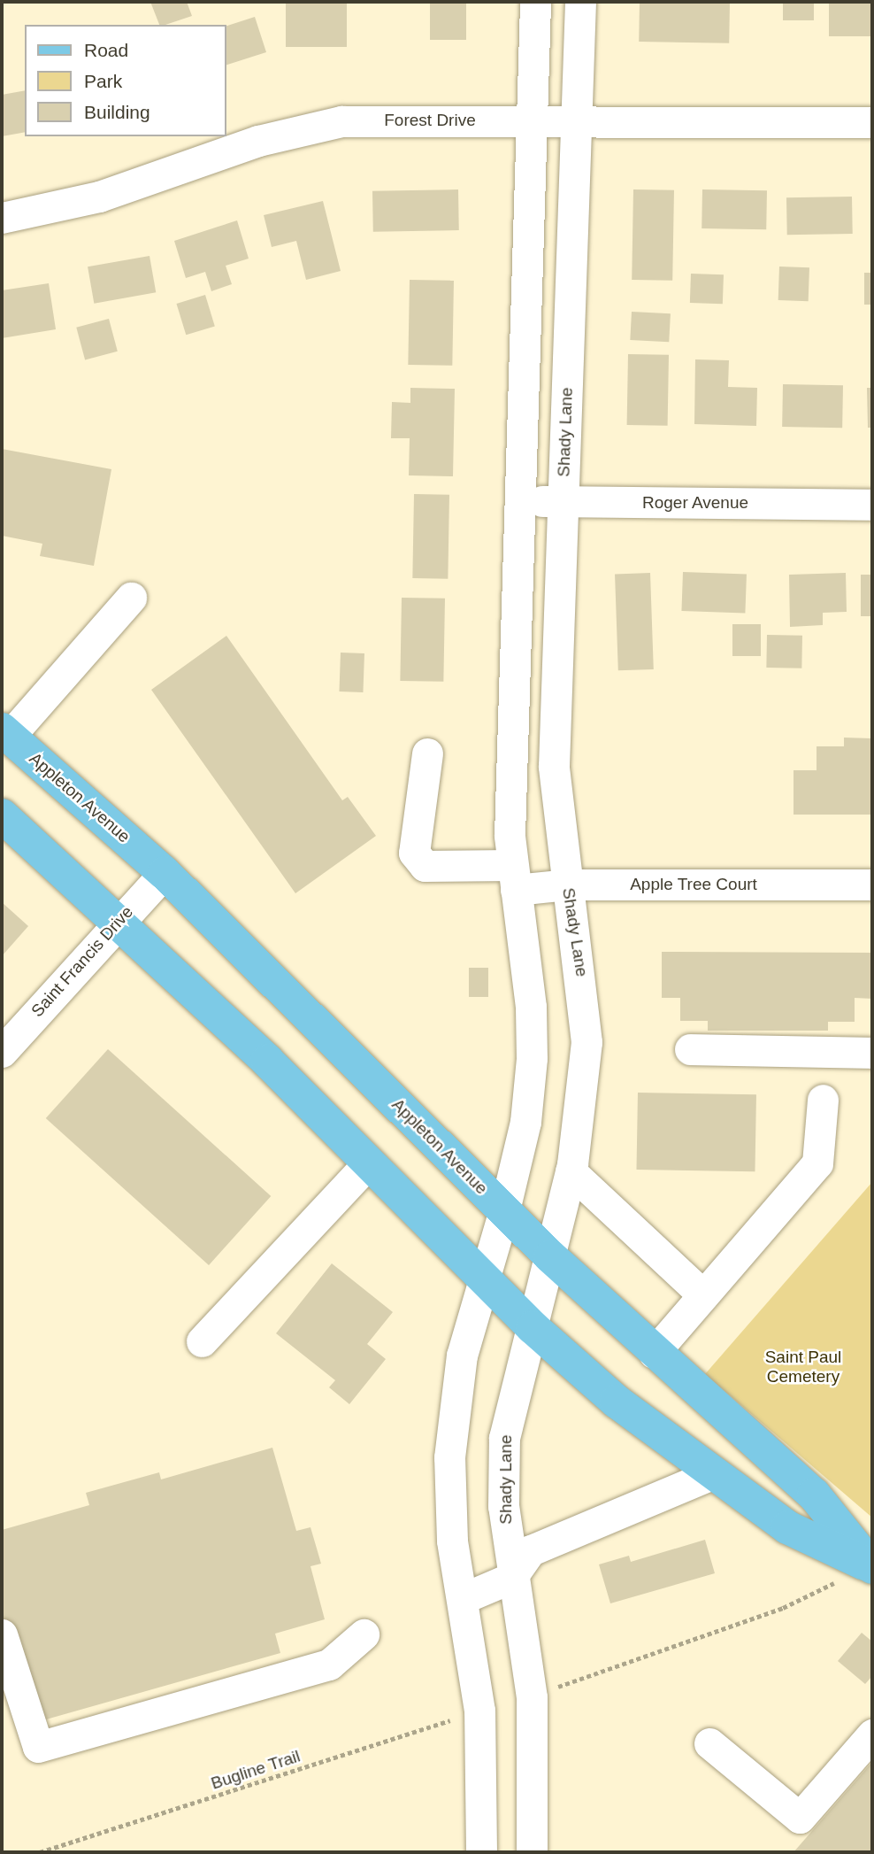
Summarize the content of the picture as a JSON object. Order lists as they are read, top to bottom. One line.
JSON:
{"streets":{"main road":["Appleton Avenue"],"street":["Forest Drive","Shady Lane","Roger Avenue","Apple Tree Court","Saint Francis Drive"],"path":["Bugline Trail"]},"crossings":[["Forest Drive","Shady Lane"],["Shady Lane","Roger Avenue"],["Shady Lane","Appleton Avenue"],["Shady Lane","Apple Tree Court"],["Appleton Avenue","Saint Francis Drive"]],"parks":["Saint Paul Cemetery"],"legend":["Road","Park","Building"]}
